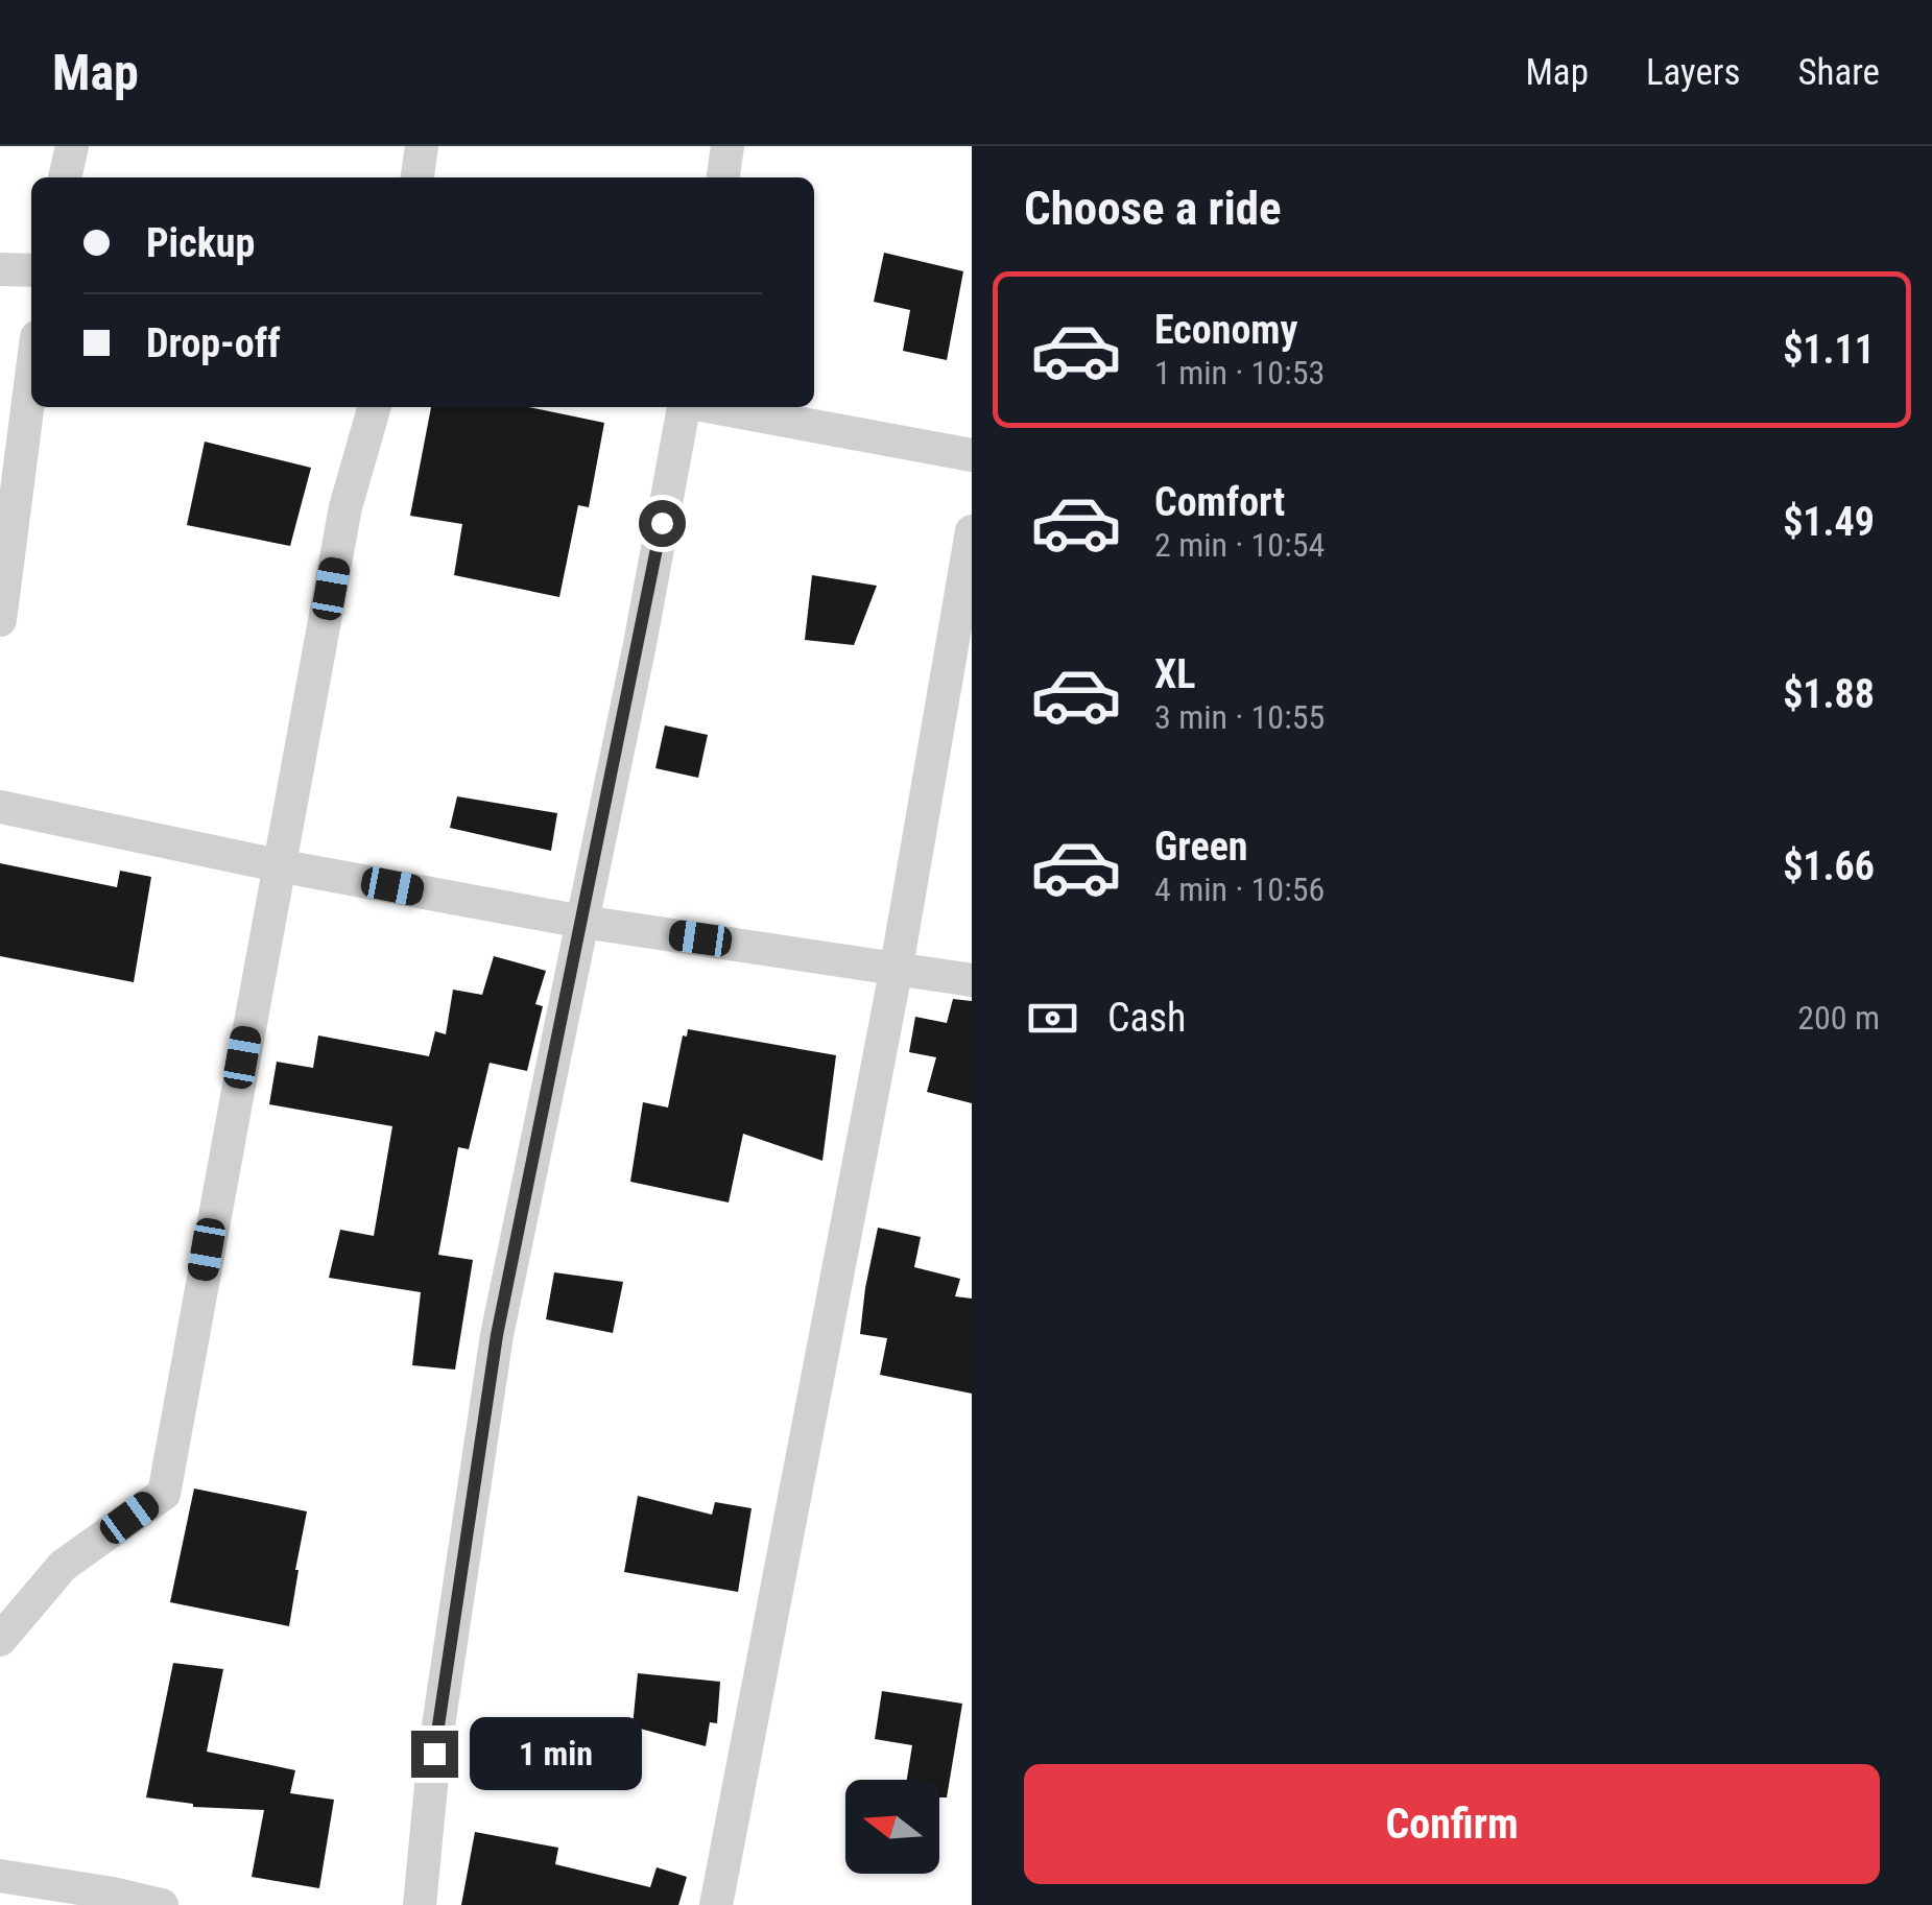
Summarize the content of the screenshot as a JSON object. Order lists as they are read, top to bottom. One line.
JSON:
{"north":"left","page":{"header":"Map","nav":["Map","Layers","Share"],"heading":"Choose a ride","banner":["Pickup","Drop-off"],"list":[{"name":"Economy","note":"1 min · 10:53","value":"$1.11"},{"name":"Comfort","note":"2 min · 10:54","value":"$1.49"},{"name":"XL","note":"3 min · 10:55","value":"$1.88"},{"name":"Green","note":"4 min · 10:56","value":"$1.66"}],"pay":["Cash","200 m"],"bubble":"1 min","buttons":"Confirm"}}
